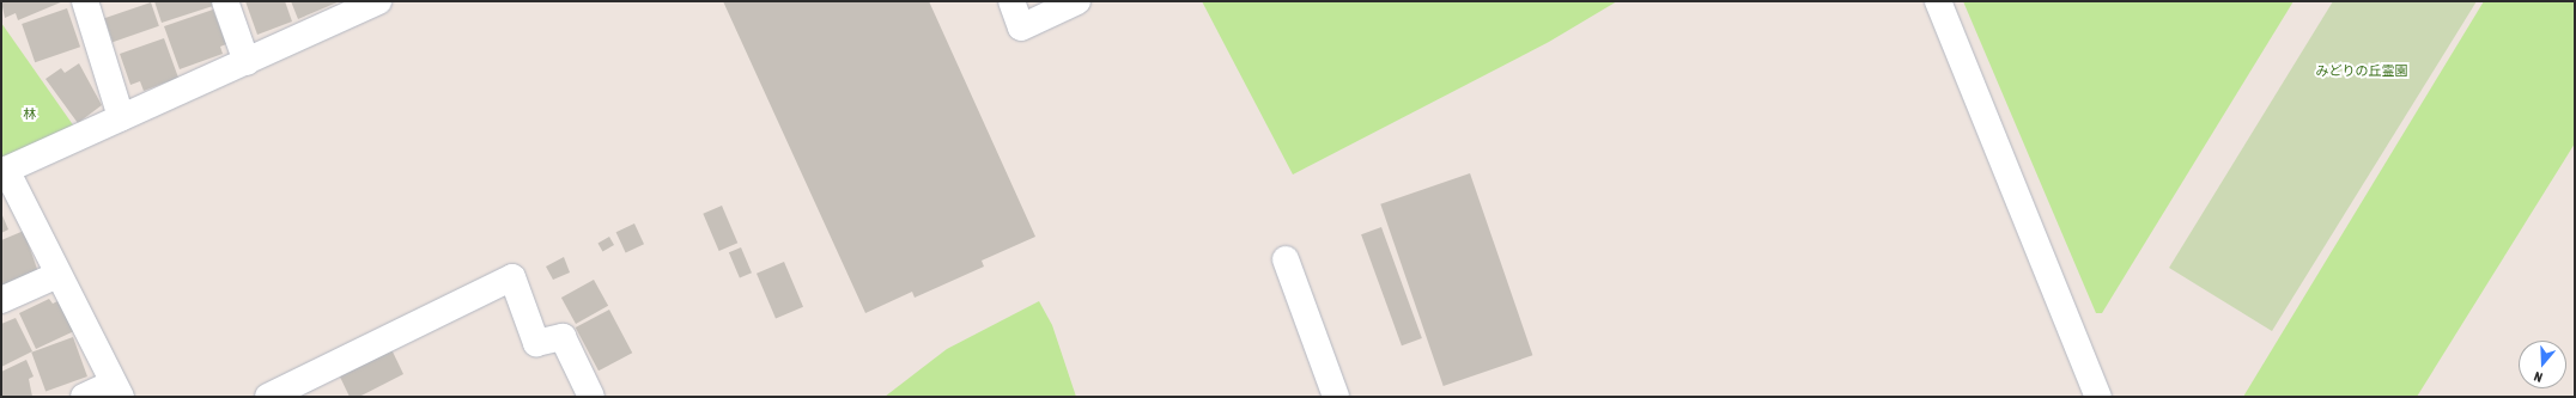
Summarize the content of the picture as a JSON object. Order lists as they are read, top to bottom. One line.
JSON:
{"parks":["みどりの丘霊園","林"],"north":"bottom"}
